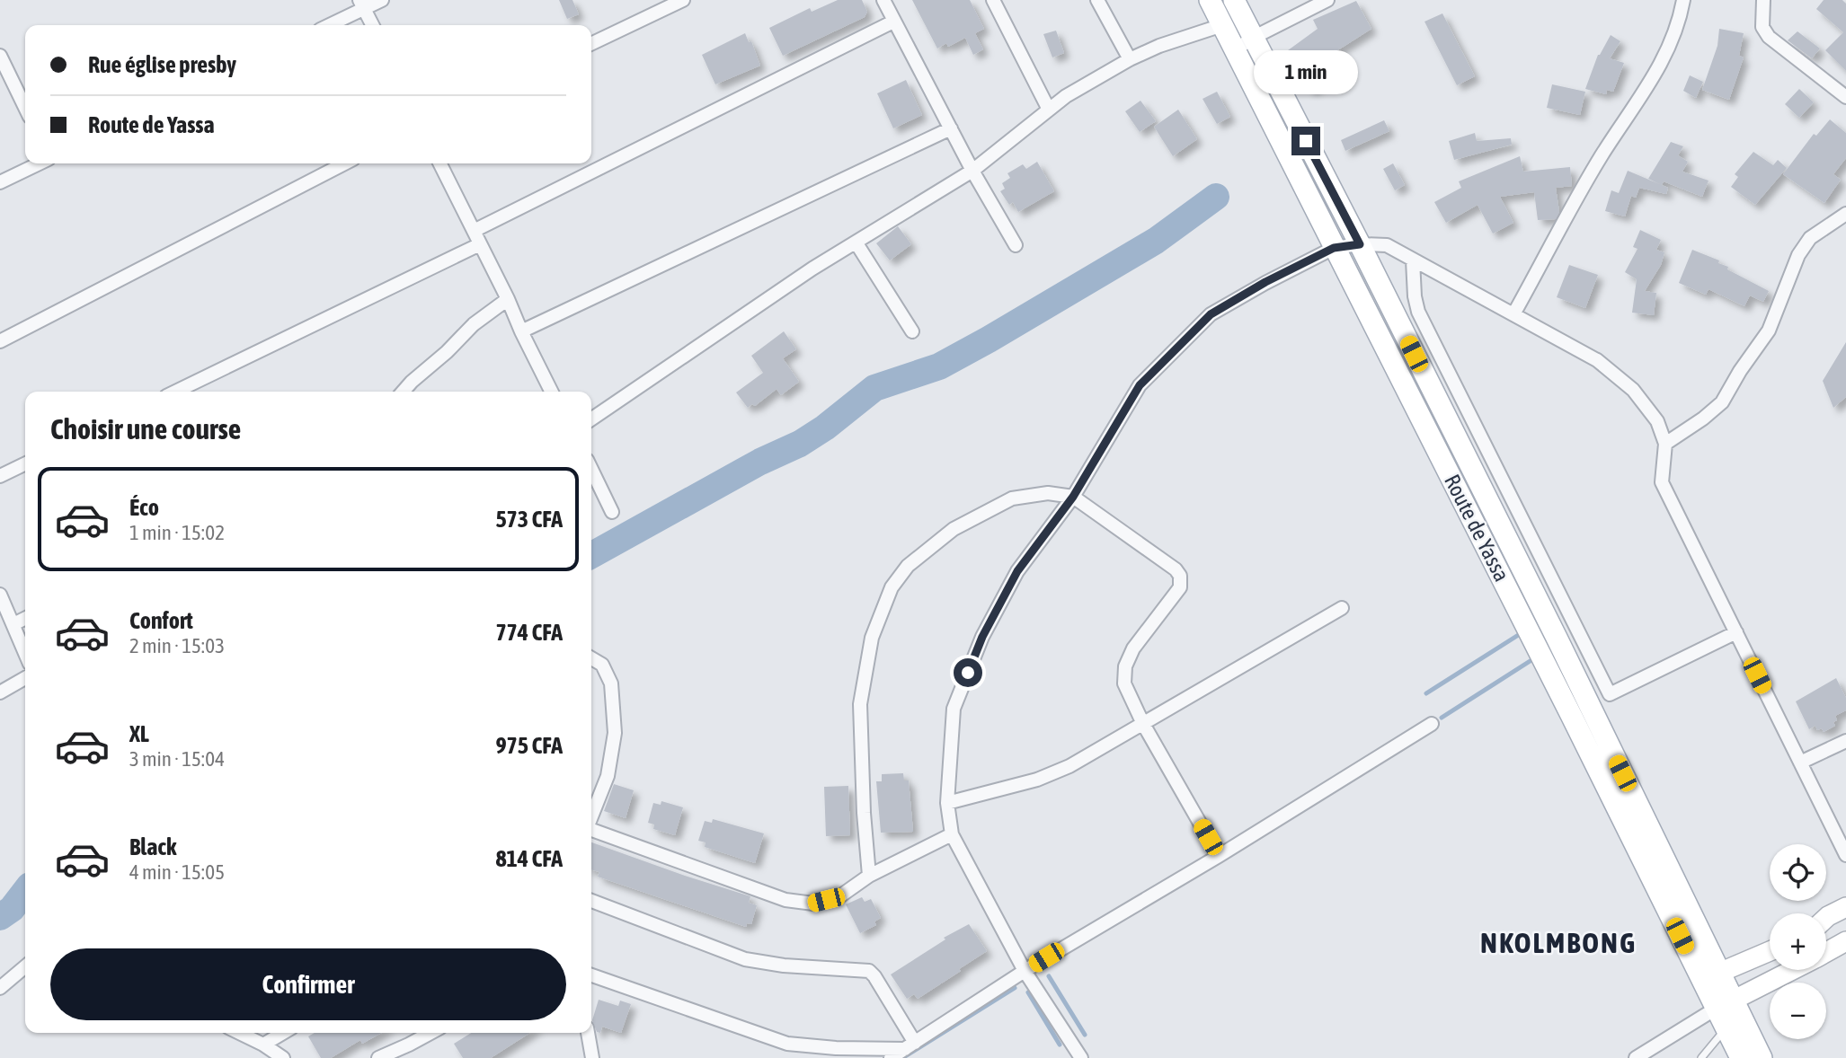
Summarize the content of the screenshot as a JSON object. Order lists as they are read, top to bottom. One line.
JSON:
{"streets":{"main road":["Route de Yassa"]},"districts":["NKOLMBONG"],"page":{"banner":["Rue église presby","Route de Yassa"],"bubble":"1 min","heading":"Choisir une course","list":[{"name":"Éco","note":"1 min · 15:02","value":"573 CFA"},{"name":"Confort","note":"2 min · 15:03","value":"774 CFA"},{"name":"XL","note":"3 min · 15:04","value":"975 CFA"},{"name":"Black","note":"4 min · 15:05","value":"814 CFA"}],"map_buttons":["+","−"],"buttons":"Confirmer"}}
